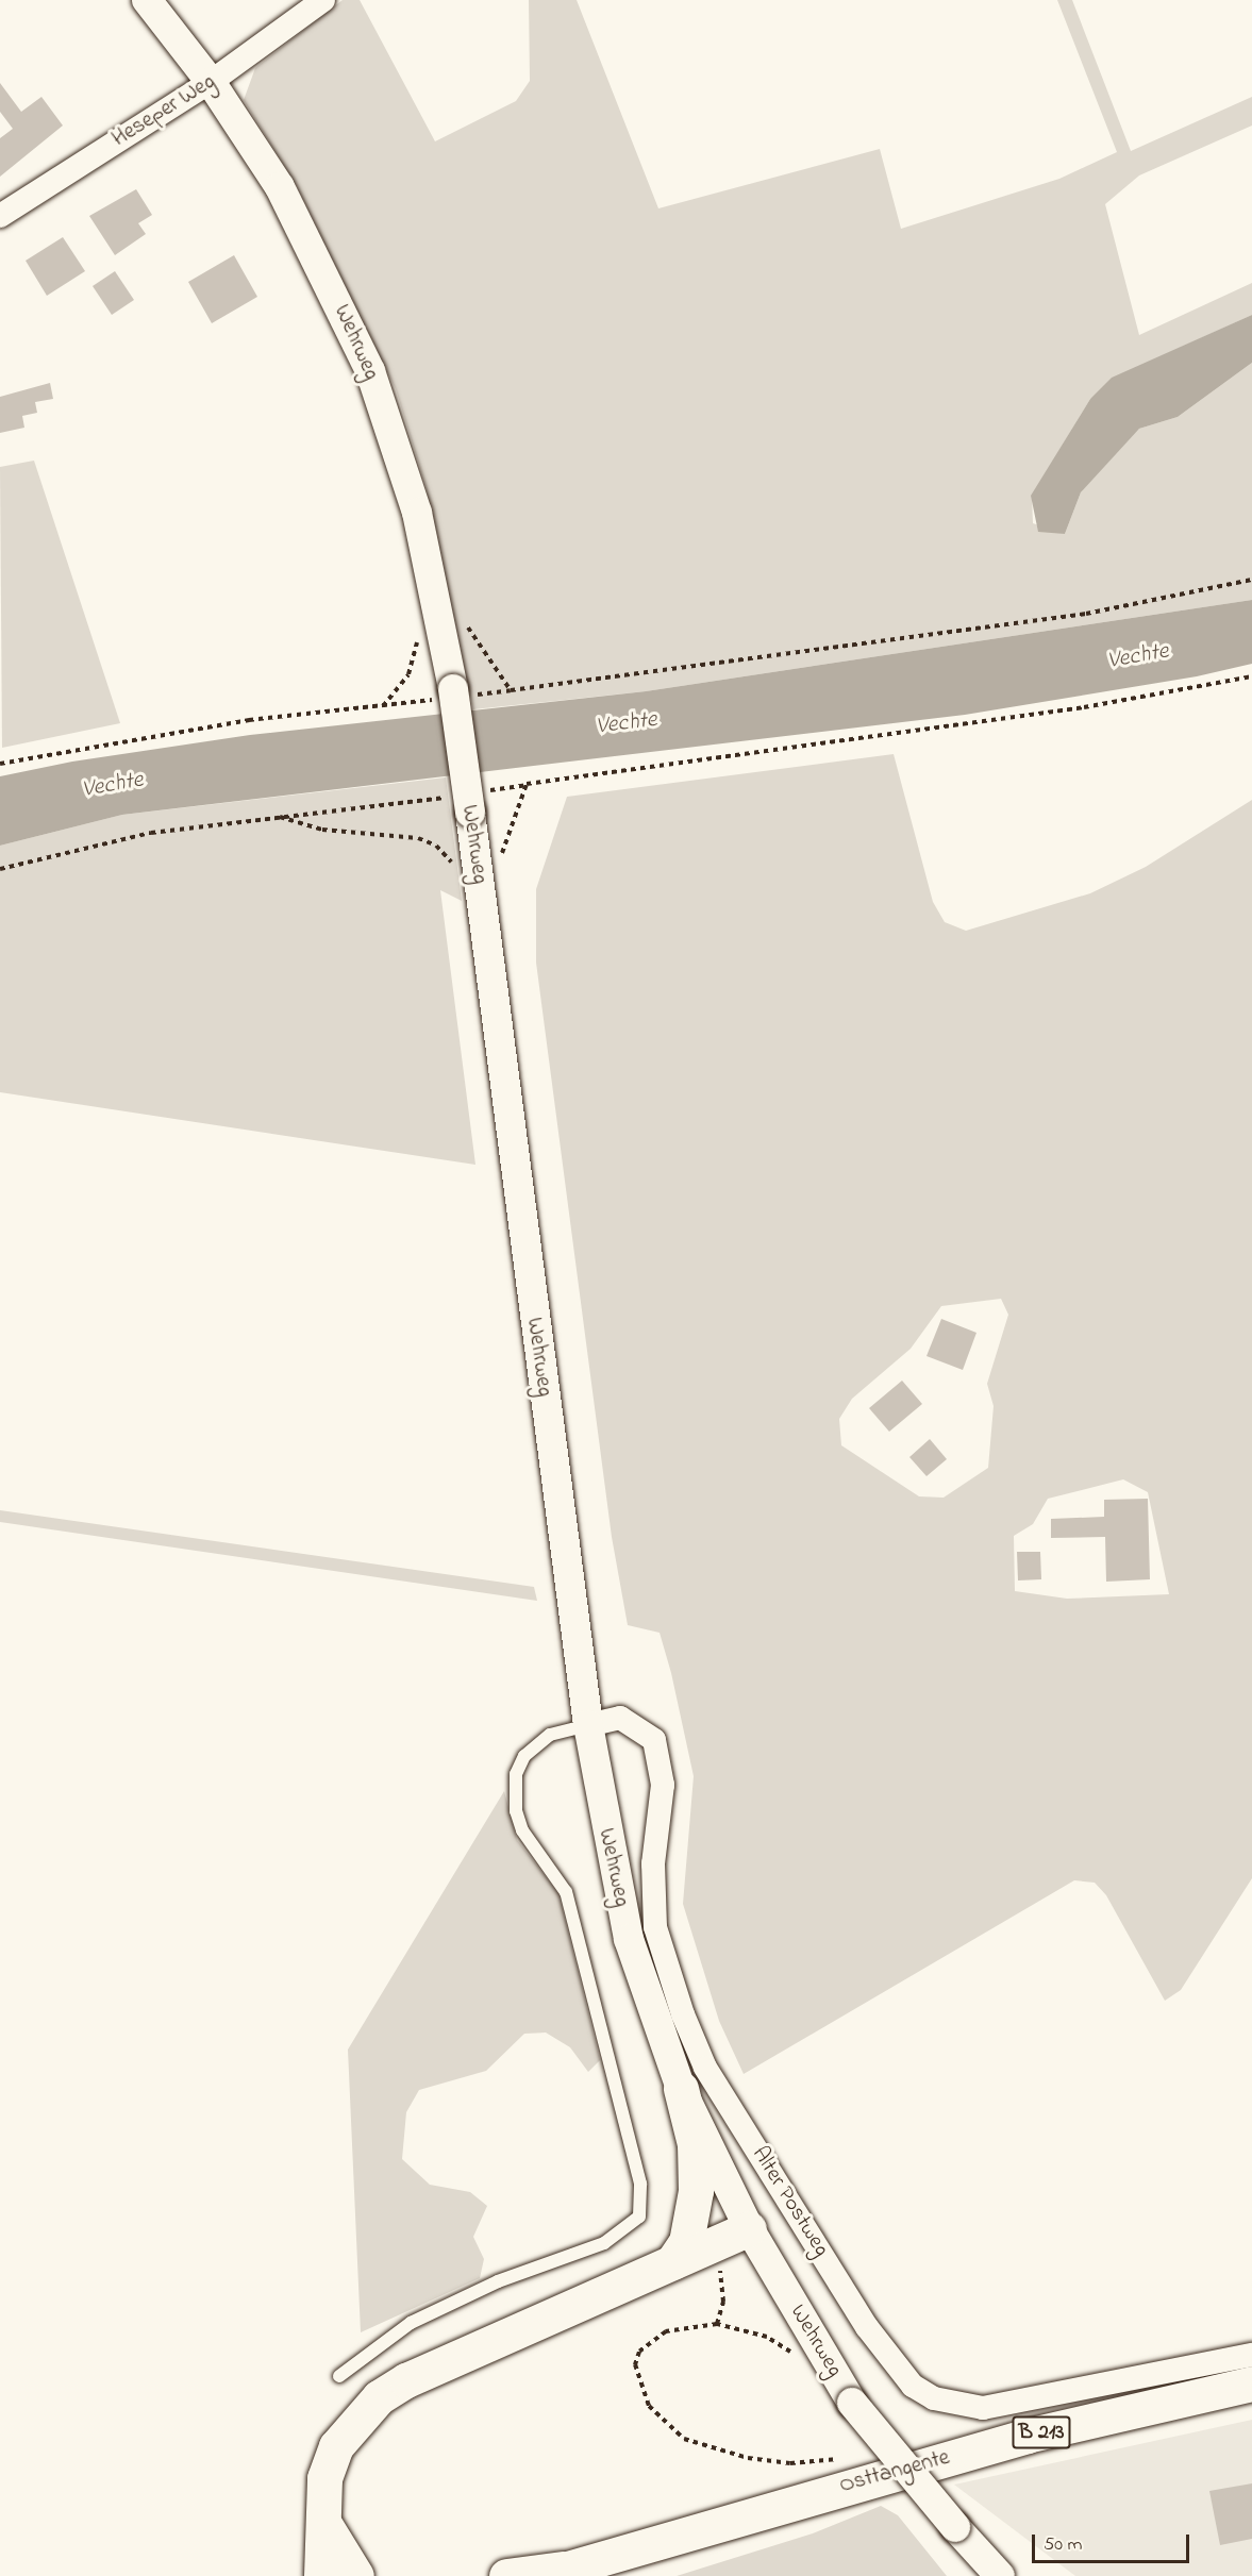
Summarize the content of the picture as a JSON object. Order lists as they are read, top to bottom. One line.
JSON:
{"streets":{"main road":["B 213","Osttangente"],"street":["Heseper Weg","Wehrweg","Alter Postweg"]},"crossings":[["Heseper Weg","Wehrweg"],["Wehrweg","Alter Postweg"]],"water":["Vechte"],"scale_bar":"50 m"}
